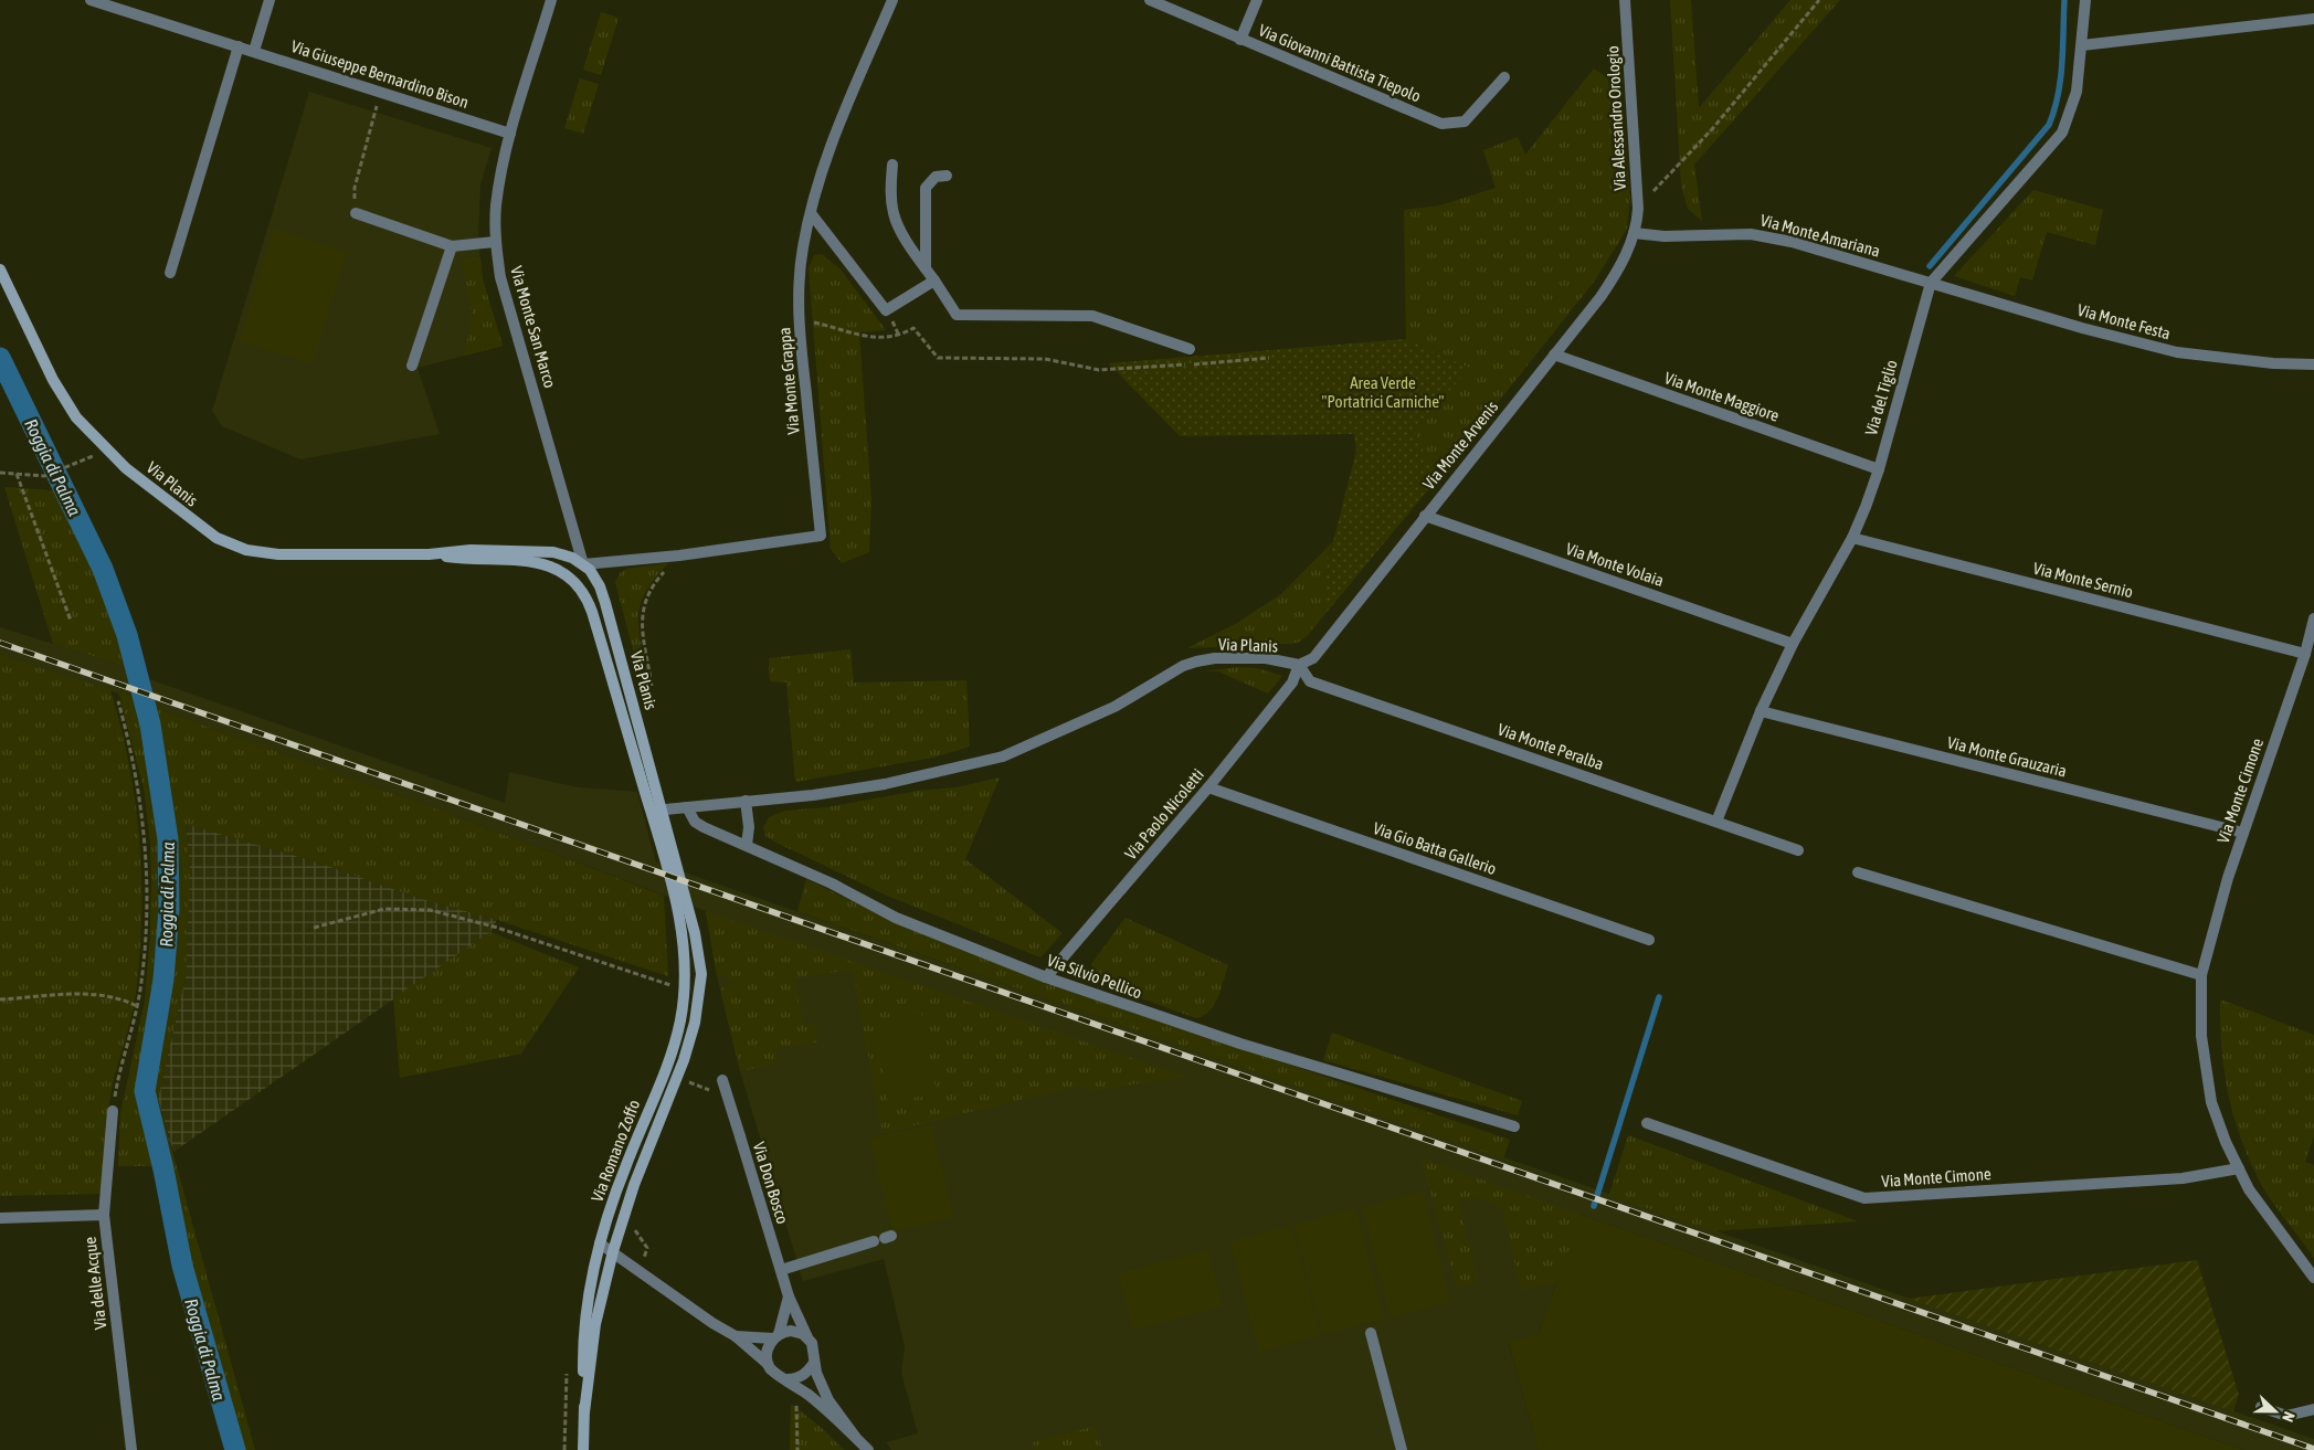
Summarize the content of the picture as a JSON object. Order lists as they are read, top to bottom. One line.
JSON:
{"streets":{"street":["Via Giovanni Battista Tiepolo","Via Giuseppe Bernardino Bison","Via Alessandro Orologio","Via Monte Amariana","Via Monte Festa","Via Monte San Marco","Via Monte Grappa","Via Monte Maggiore","Via del Tiglio","Via Monte Arvenis","Via Planis","Via Monte Volaia","Via Monte Sernio","Via Monte Peralba","Via Monte Grauzaria","Via Monte Cimone","Via Paolo Nicoletti","Via Gio Batta Gallerio","Via Silvio Pellico","Via Romano Zoffo","Via Don Bosco","Via delle Acque"]},"crossings":[["Via Giuseppe Bernardino Bison","Via Monte San Marco"],["Via Alessandro Orologio","Via Monte Amariana"],["Via Alessandro Orologio","Via Monte Arvenis"],["Via Monte Amariana","Via Monte Festa"],["Via Monte Amariana","Via del Tiglio"],["Via Monte Amariana","Via Monte Arvenis"],["Via Monte Festa","Via del Tiglio"],["Via Monte San Marco","Via Monte Grappa"],["Via Monte San Marco","Via Planis"],["Via Monte Grappa","Via Planis"],["Via Monte Maggiore","Via del Tiglio"],["Via Monte Maggiore","Via Monte Arvenis"],["Via del Tiglio","Via Monte Volaia"],["Via del Tiglio","Via Monte Sernio"],["Via del Tiglio","Via Monte Peralba"],["Via del Tiglio","Via Monte Grauzaria"],["Via Monte Arvenis","Via Planis"],["Via Monte Arvenis","Via Monte Volaia"],["Via Monte Arvenis","Via Monte Peralba"],["Via Monte Arvenis","Via Paolo Nicoletti"],["Via Planis","Via Monte Peralba"],["Via Planis","Via Paolo Nicoletti"],["Via Planis","Via Silvio Pellico"],["Via Planis","Via Romano Zoffo"],["Via Monte Sernio","Via Monte Cimone"],["Via Monte Peralba","Via Paolo Nicoletti"],["Via Monte Grauzaria","Via Monte Cimone"],["Via Paolo Nicoletti","Via Gio Batta Gallerio"],["Via Paolo Nicoletti","Via Silvio Pellico"],["Via Romano Zoffo","Via Don Bosco"]],"water":["Roggia di Palma"],"parks":["Area Verde \"Portatrici Carniche\""],"north":"right"}
